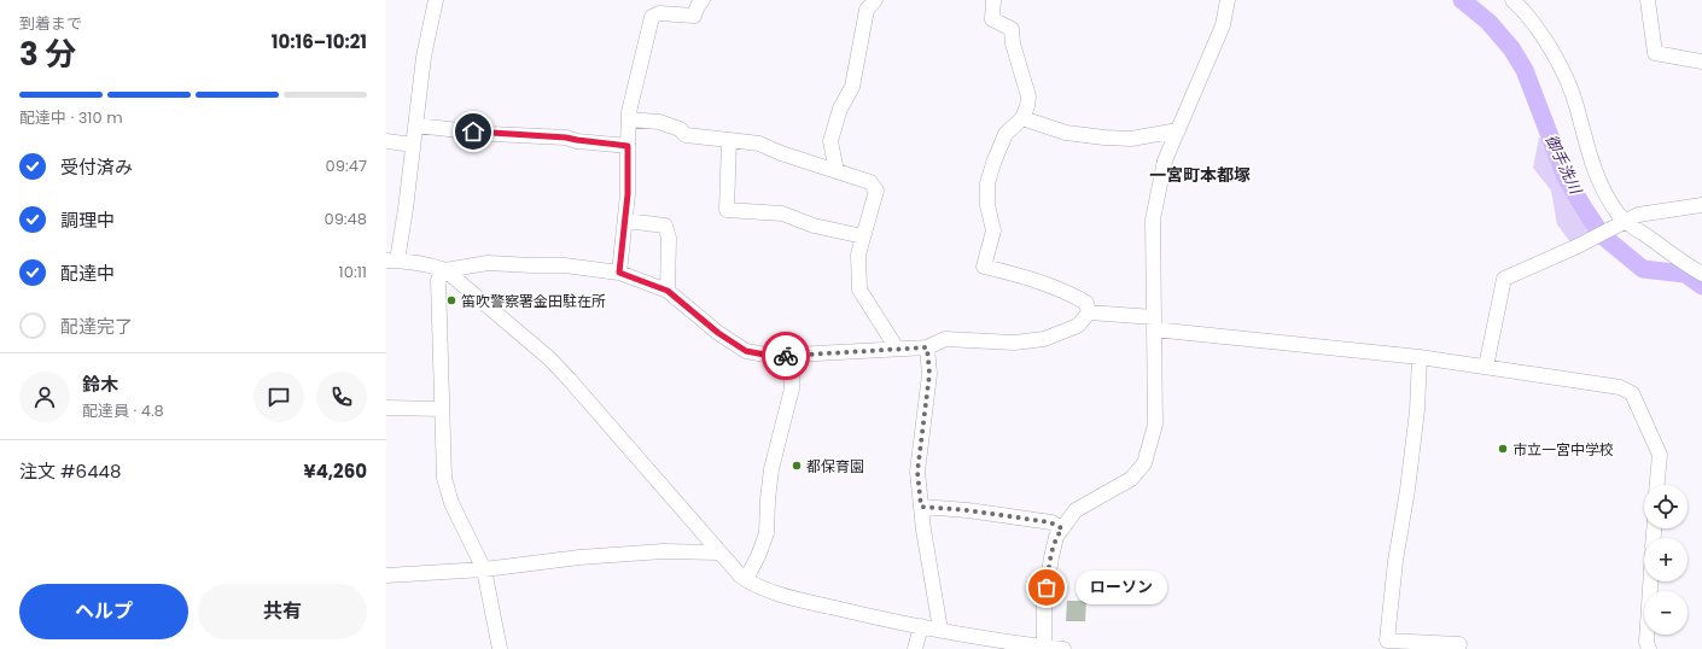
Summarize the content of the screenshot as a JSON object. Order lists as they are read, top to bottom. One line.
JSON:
{"districts":["一宮町本都塚"],"water":["御手洗川"],"places":["笛吹警察署金田駐在所","市立一宮中学校","都保育園","ローソン"],"page":{"heading":["3 分","到着まで","10:16–10:21"],"panel":["鈴木","配達員 · 4.8","注文 #6448","¥4,260"],"bar":"配達中 · 310 m","list":[["受付済み","09:47"],["調理中","09:48"],["配達中","10:11"],"配達完了"],"map_buttons":["+","−"],"bubble":"ローソン","buttons":["ヘルプ","共有"]}}
